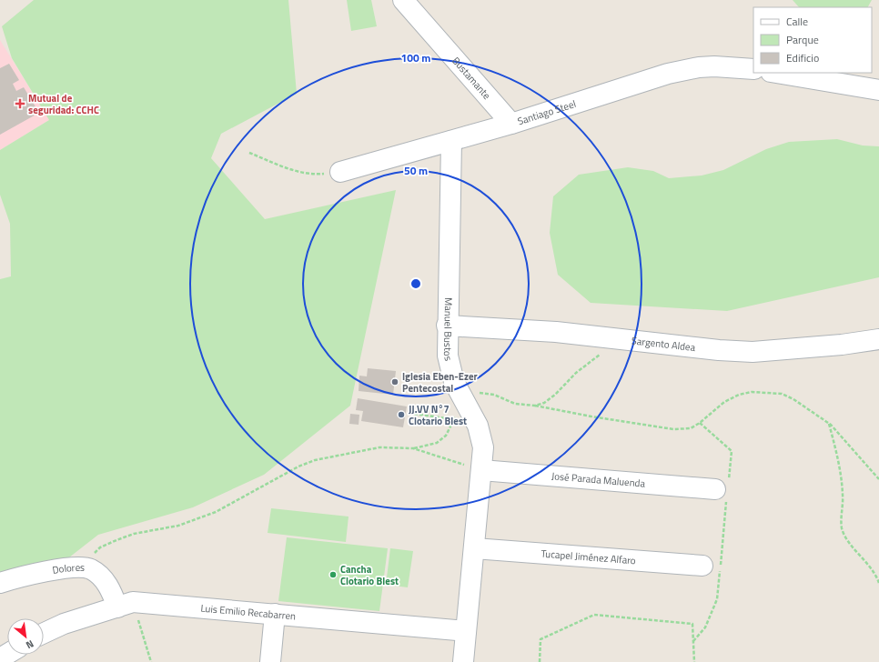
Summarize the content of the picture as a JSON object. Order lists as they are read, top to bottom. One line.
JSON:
{"streets":{"street":["Bustamante","Santiago Steel","Manuel Bustos","Sargento Aldea","José Parada Maluenda","Tucapel Jiménez Alfaro","Dolores","Luis Emilio Recabarren"]},"crossings":[["Bustamante","Santiago Steel"],["Santiago Steel","Manuel Bustos"],["Manuel Bustos","Sargento Aldea"],["Manuel Bustos","José Parada Maluenda"],["Manuel Bustos","Tucapel Jiménez Alfaro"],["Manuel Bustos","Luis Emilio Recabarren"],["Dolores","Luis Emilio Recabarren"]],"places":{"health":["Mutual de seguridad: CCHC"],"other":["Iglesia Eben-Ezer Pentecostal","JJ.VV N°7 Clotario Blest","Cancha Clotario Blest"]},"legend":["Calle","Parque","Edificio"],"north":"bottom right","rings":["100 m","50 m"]}
